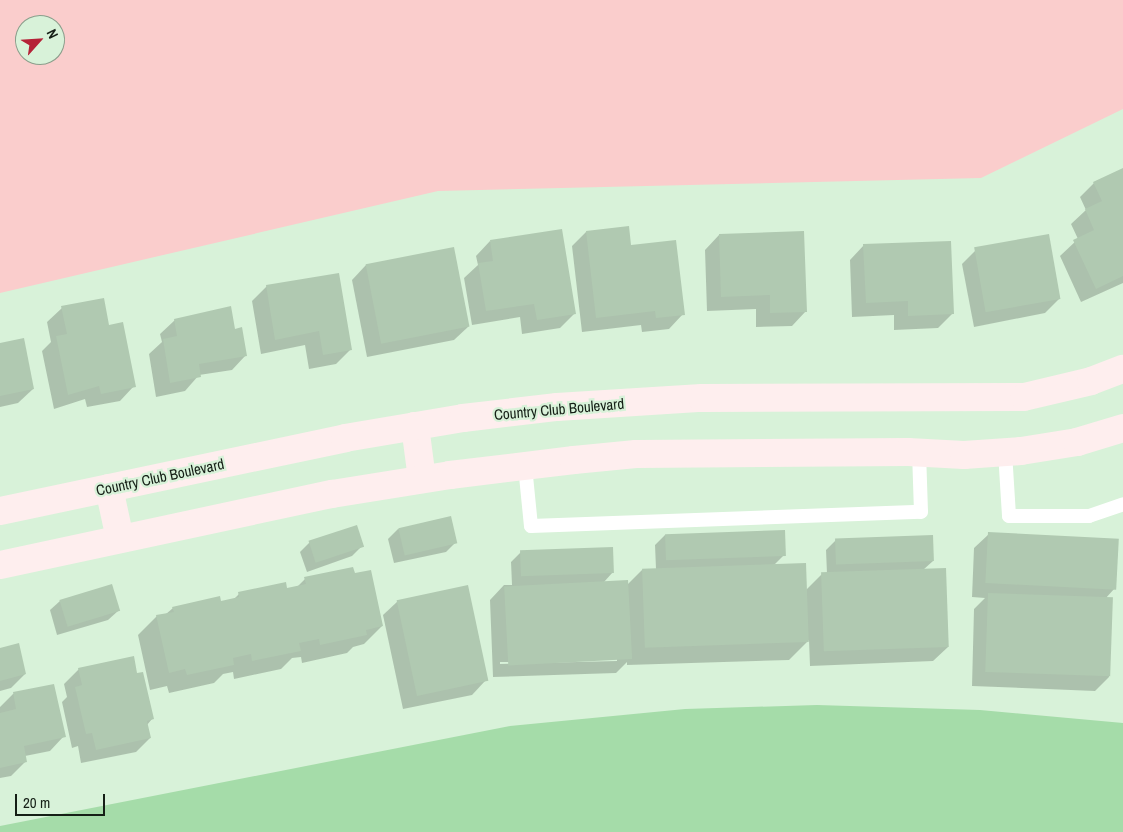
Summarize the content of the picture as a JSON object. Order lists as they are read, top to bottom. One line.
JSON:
{"streets":{"main road":["Country Club Boulevard"]},"scale_bar":"20 m","north":"top right"}
